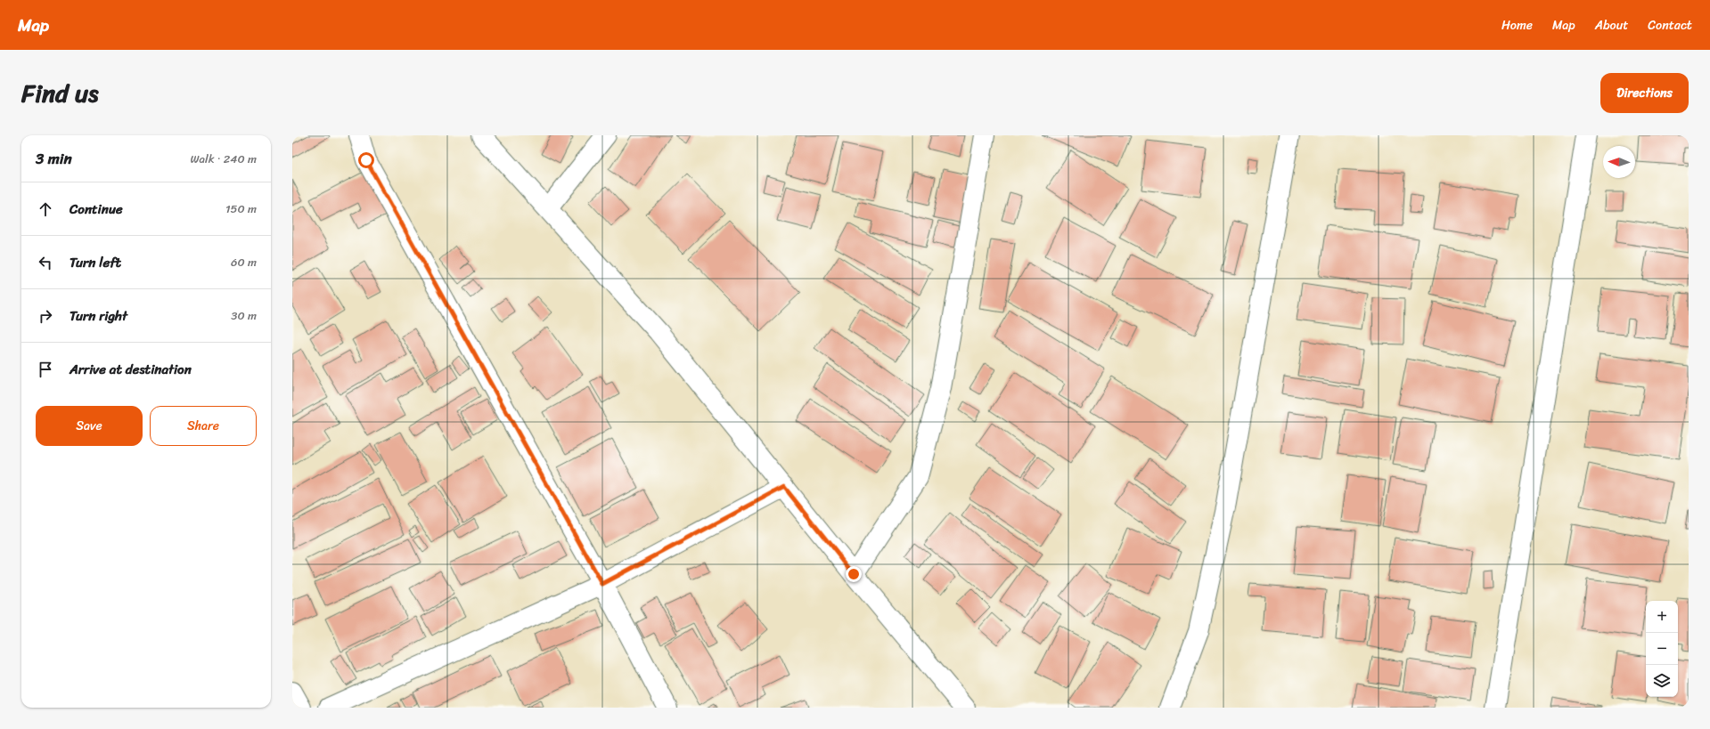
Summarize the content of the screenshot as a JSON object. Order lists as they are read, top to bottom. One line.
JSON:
{"north":"left","page":{"header":"Map","nav":["Home","Map","About","Contact"],"title":"Find us","buttons":["Directions",["Save","Share"]],"heading":["3 min","Walk · 240 m"],"list":[["Continue","150 m"],["Turn left","60 m"],["Turn right","30 m"],"Arrive at destination"],"map_buttons":["+","−"]}}
